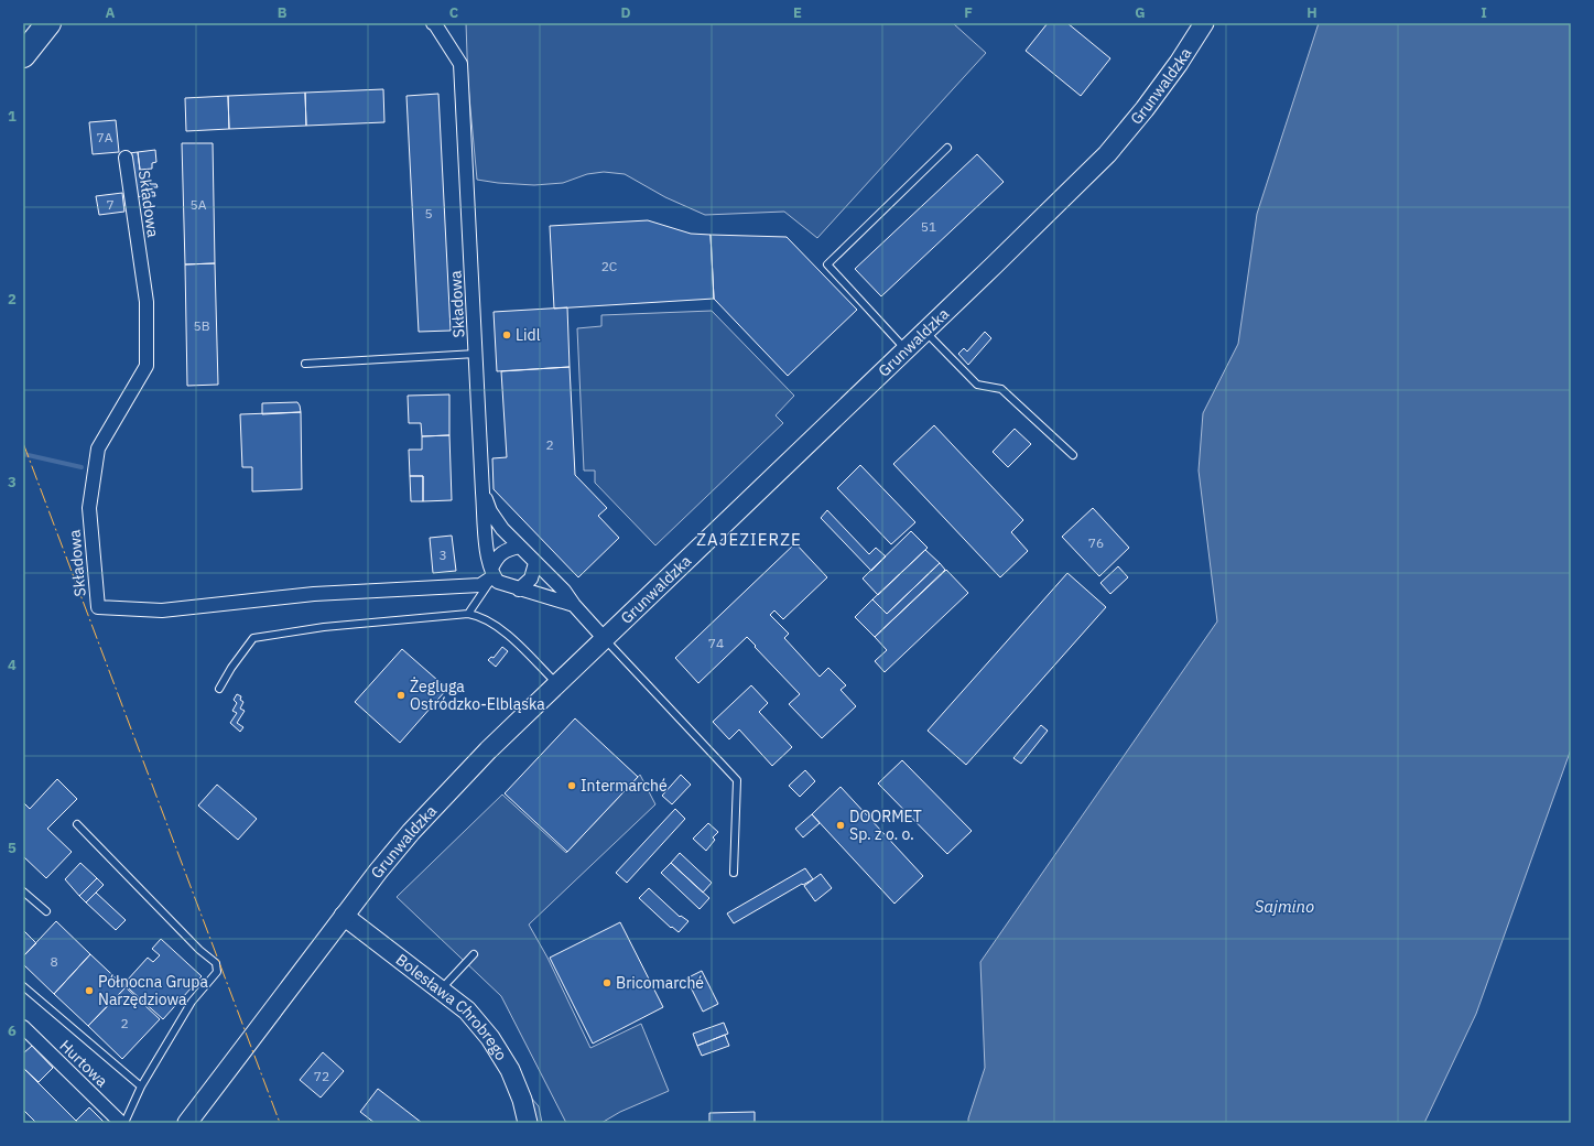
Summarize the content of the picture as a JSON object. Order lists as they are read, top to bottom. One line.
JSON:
{"streets":{"main road":["Grunwaldzka","Bolesława Chrobrego"],"street":["Składowa","Hurtowa"]},"crossings":[["Grunwaldzka","Składowa"],["Grunwaldzka","Bolesława Chrobrego"]],"districts":["ZAJEZIERZE"],"water":["Sajmino"],"places":["Lidl","Żegluga Ostródzko-Elbląska","Intermarché","DOORMET Sp. z o. o.","Bricomarché","Północna Grupa Narzędziowa"],"house_numbers":["7A","7","5A","5","51","2C","5B","2","76","3","74","8","2","72"],"grid":{"columns":["A","B","C","D","E","F","G","H","I"],"rows":["1","2","3","4","5","6"]}}
